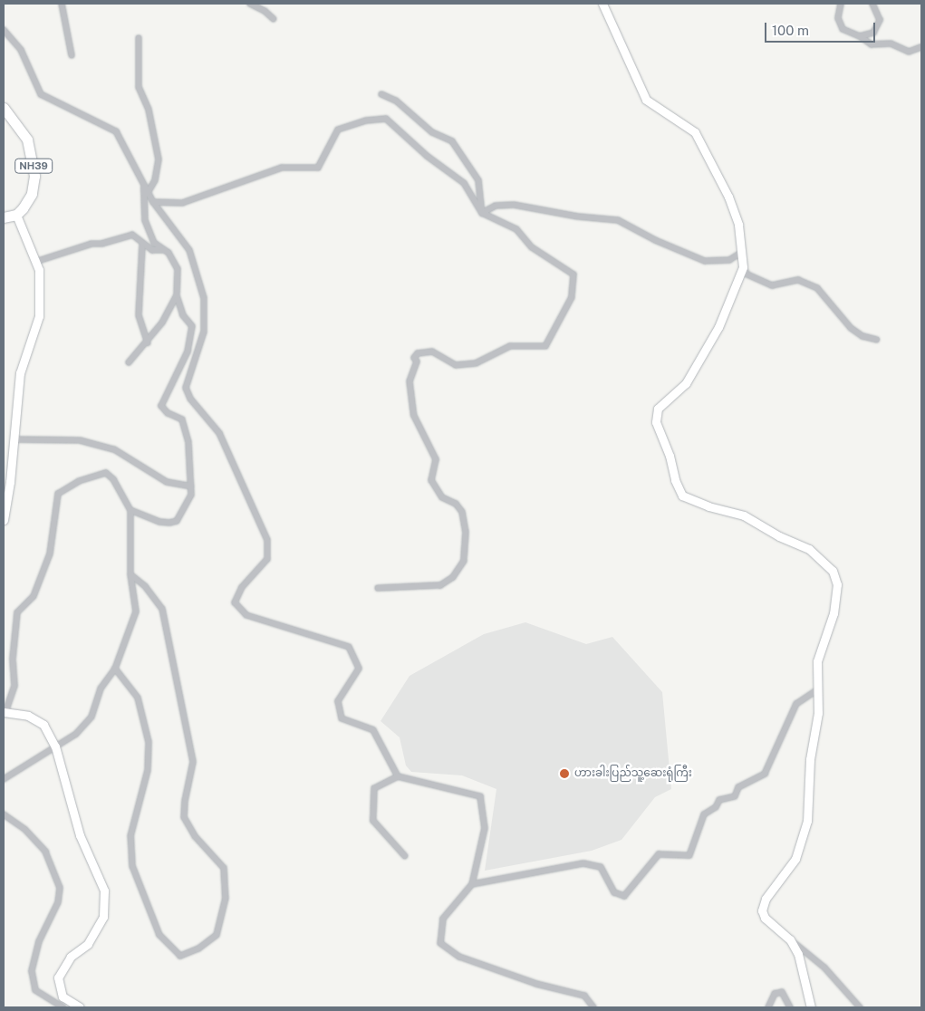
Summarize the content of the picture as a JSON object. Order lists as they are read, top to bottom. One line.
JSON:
{"streets":{"highway":["NH39"]},"places":["ဟားခါးပြည်သူ့ဆေးရုံကြီး"],"scale_bar":"100 m"}
